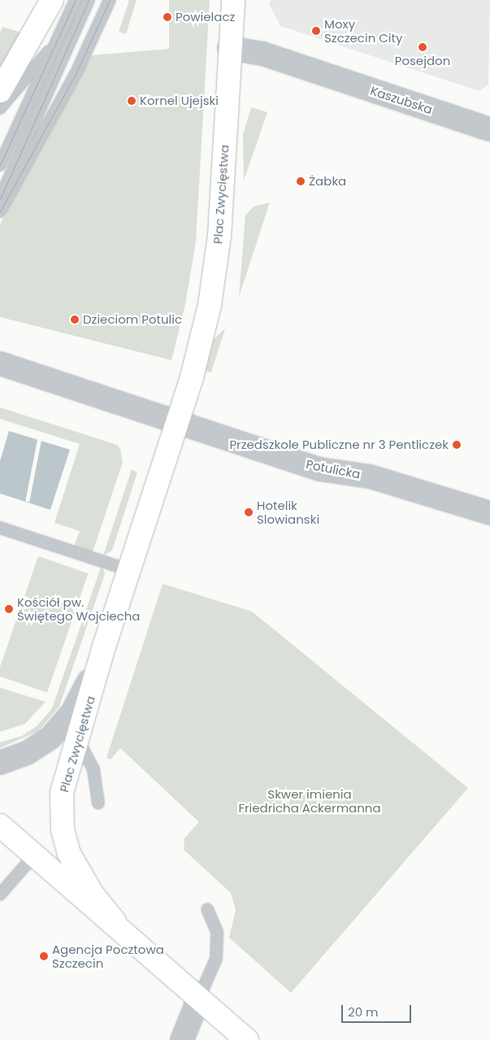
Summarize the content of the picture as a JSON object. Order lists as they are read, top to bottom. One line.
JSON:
{"streets":{"main road":["Plac Zwycięstwa"],"street":["Kaszubska","Potulicka"]},"crossings":[["Kaszubska","Plac Zwycięstwa"],["Plac Zwycięstwa","Potulicka"]],"parks":["Skwer imienia Friedricha Ackermanna"],"places":["Powielacz","Moxy Szczecin City","Posejdon","Kornel Ujejski","Żabka","Dzieciom Potulic","Przedszkole Publiczne nr 3 Pentliczek","Hotelik Slowianski","Kościół pw. Świętego Wojciecha","Agencja Pocztowa Szczecin"],"scale_bar":"20 m"}
